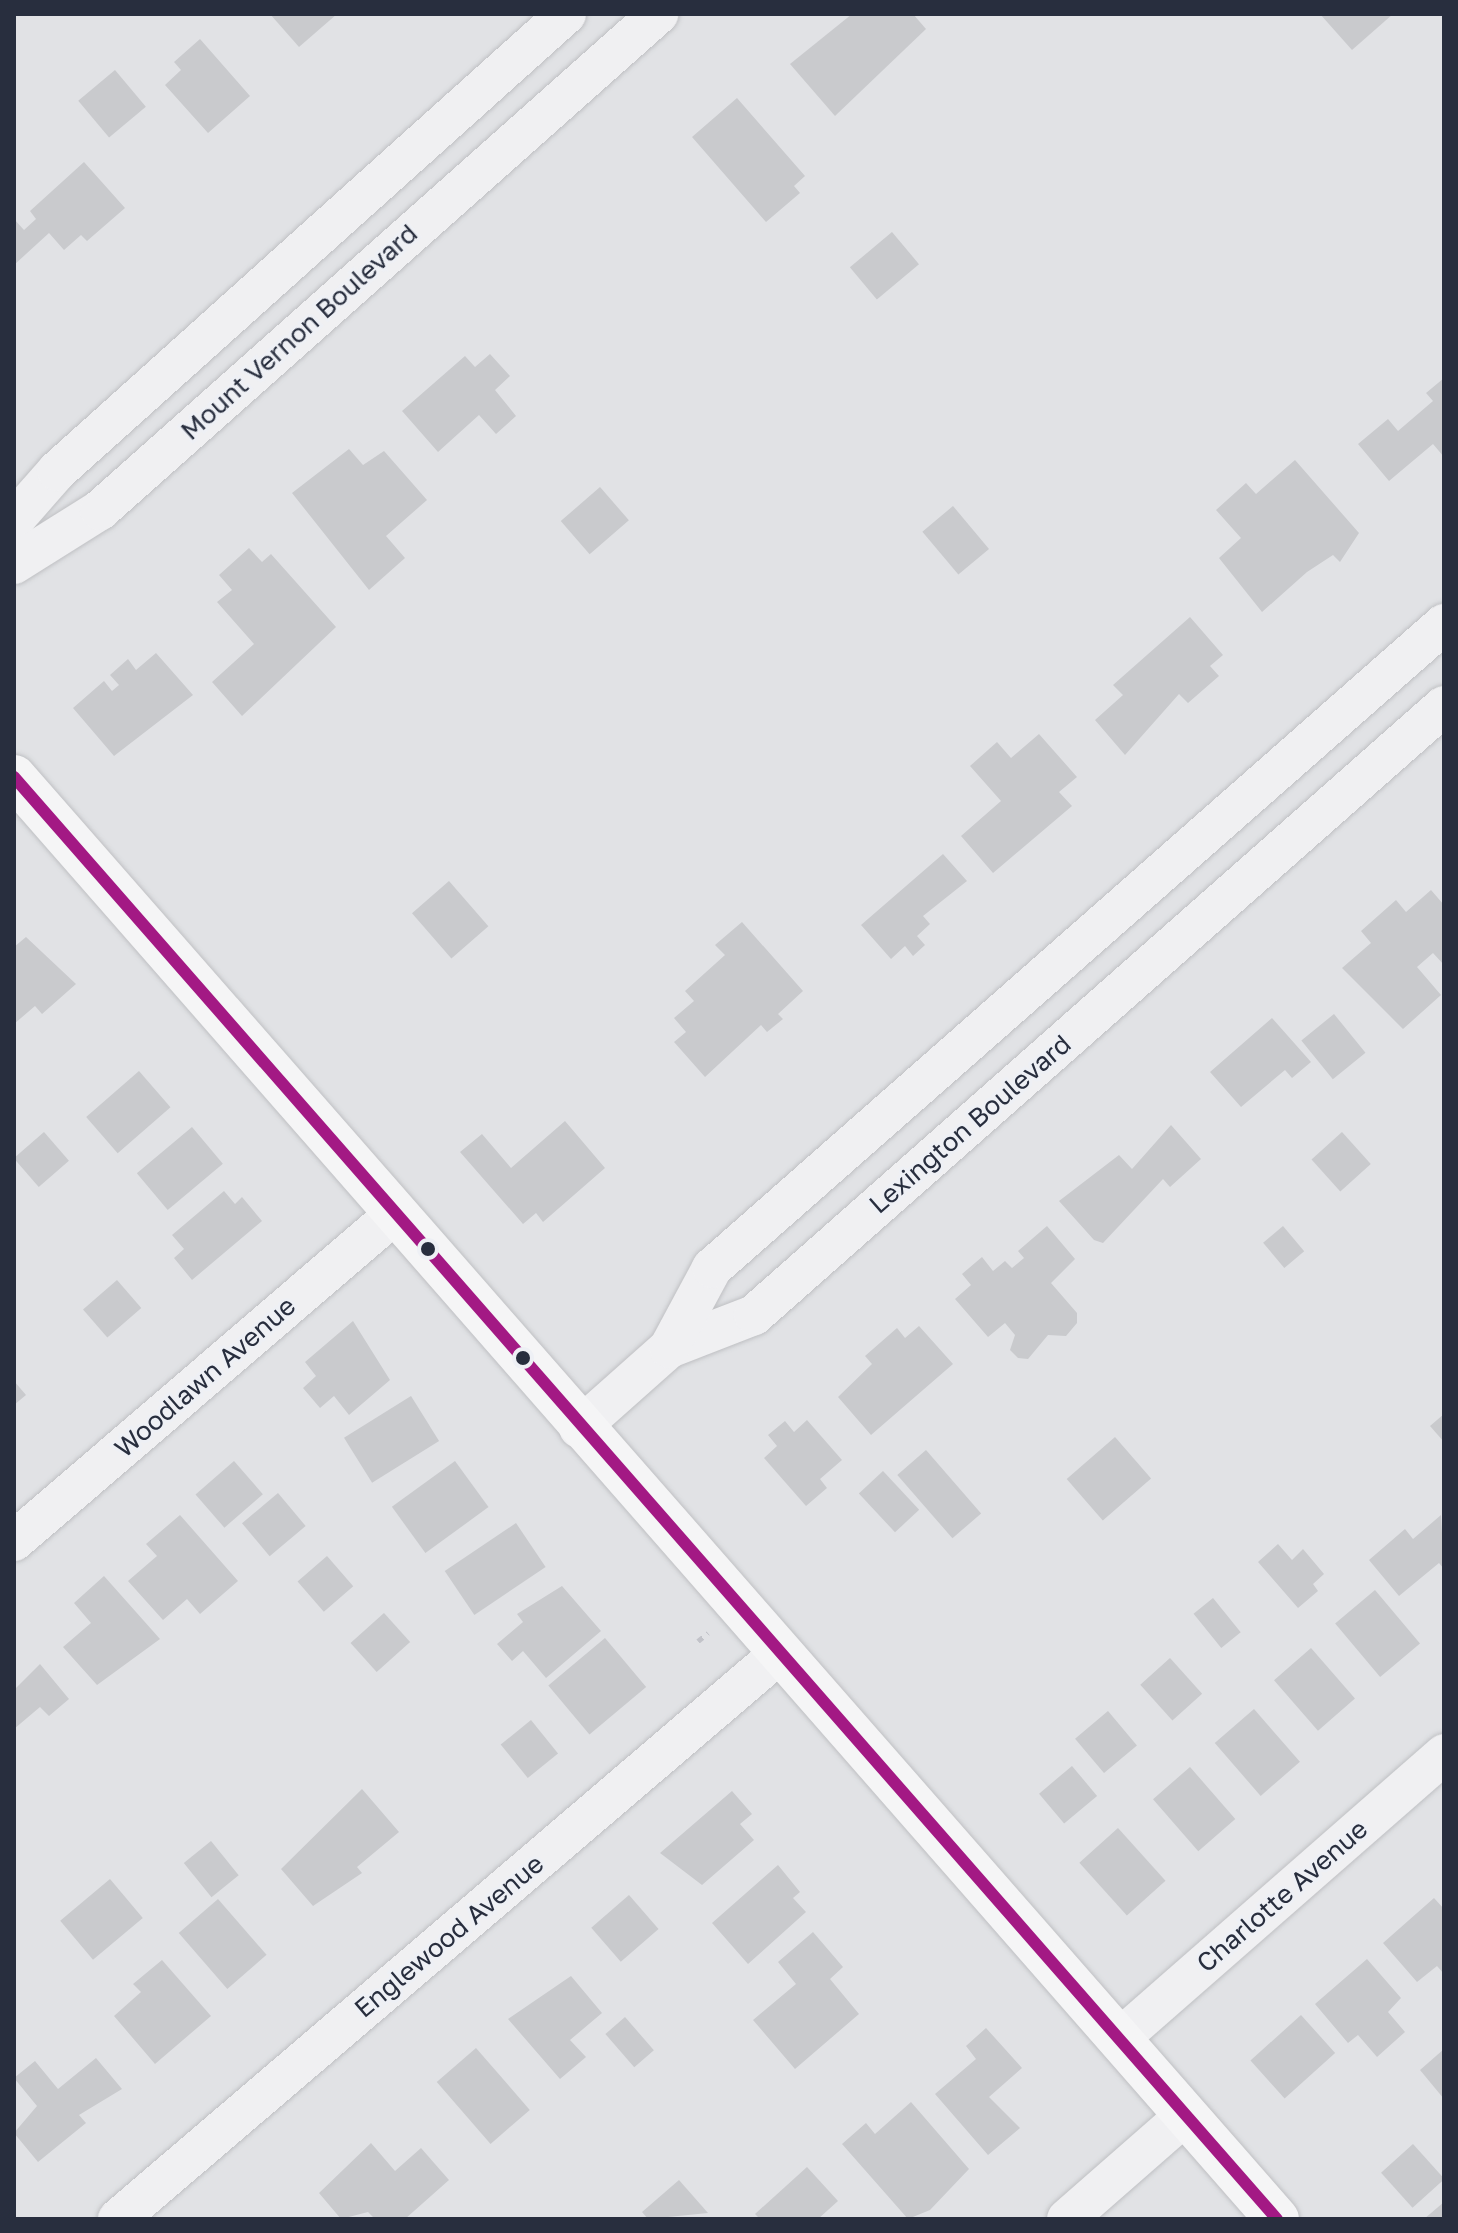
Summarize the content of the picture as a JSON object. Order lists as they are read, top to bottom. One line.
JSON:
{"streets":{"street":["Mount Vernon Boulevard","Lexington Boulevard","Woodlawn Avenue","Charlotte Avenue","Englewood Avenue"]}}
